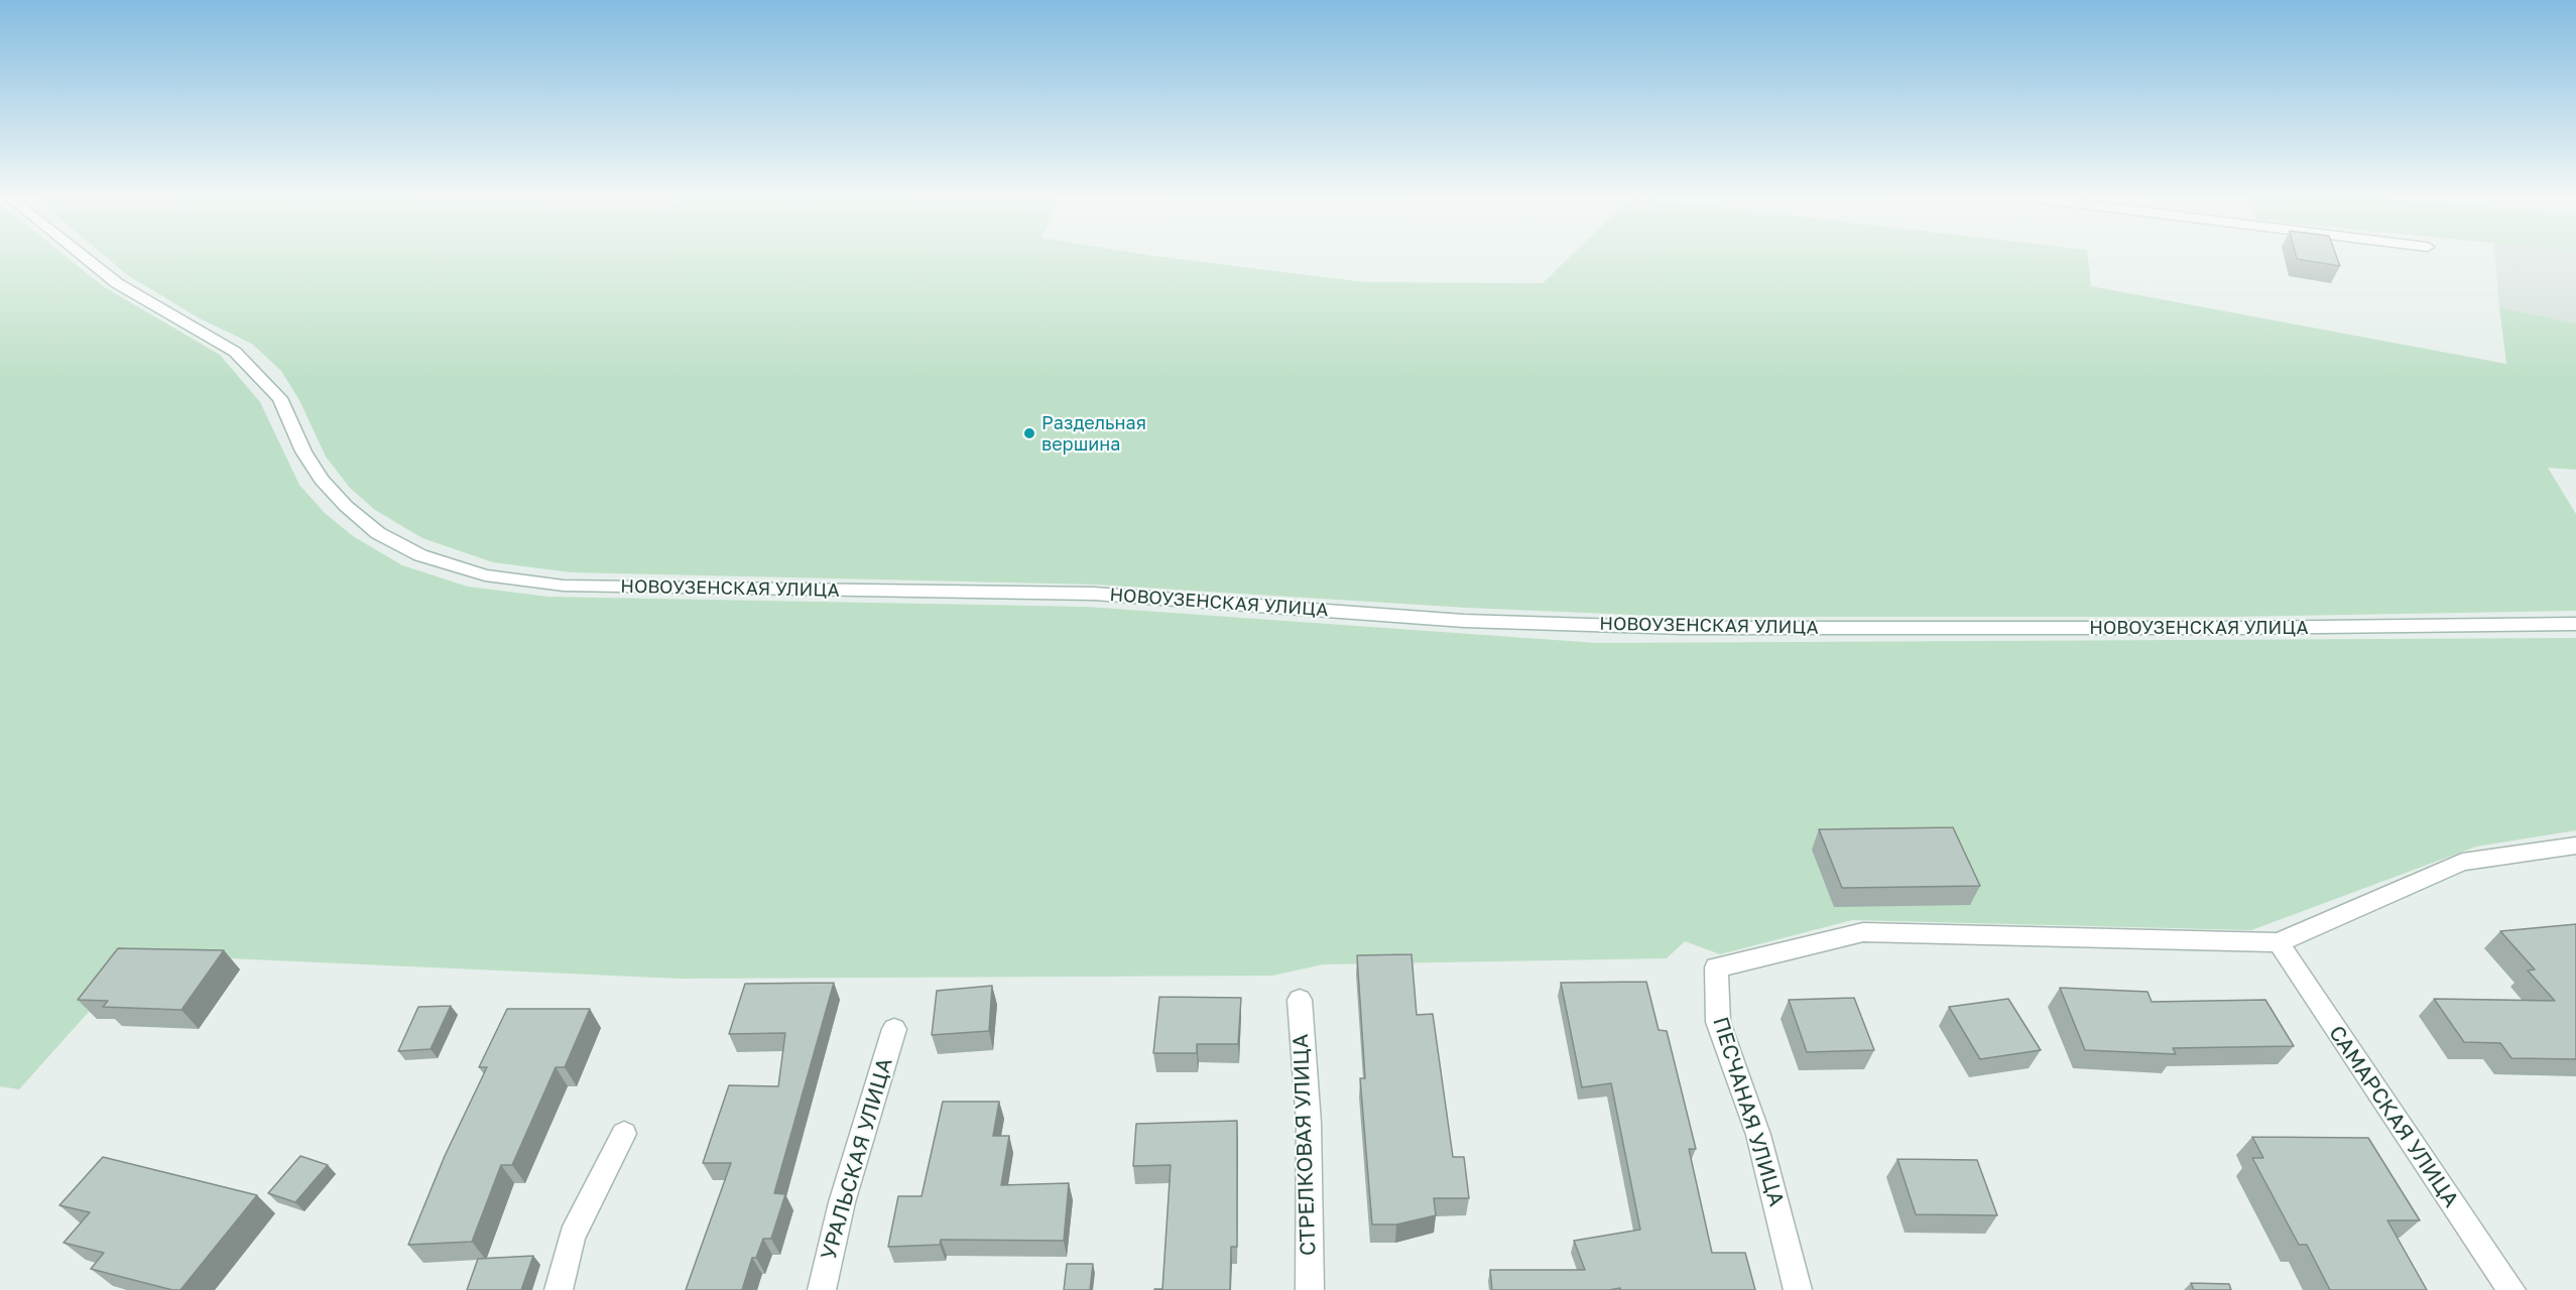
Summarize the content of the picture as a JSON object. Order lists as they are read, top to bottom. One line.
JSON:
{"streets":{"main road":["НОВОУЗЕНСКАЯ УЛИЦА","ПЕСЧАНАЯ УЛИЦА","САМАРСКАЯ УЛИЦА","СТРЕЛКОВАЯ УЛИЦА","УРАЛЬСКАЯ УЛИЦА"]},"crossings":[["ПЕСЧАНАЯ УЛИЦА","САМАРСКАЯ УЛИЦА"]],"places":["Раздельная вершина"]}
